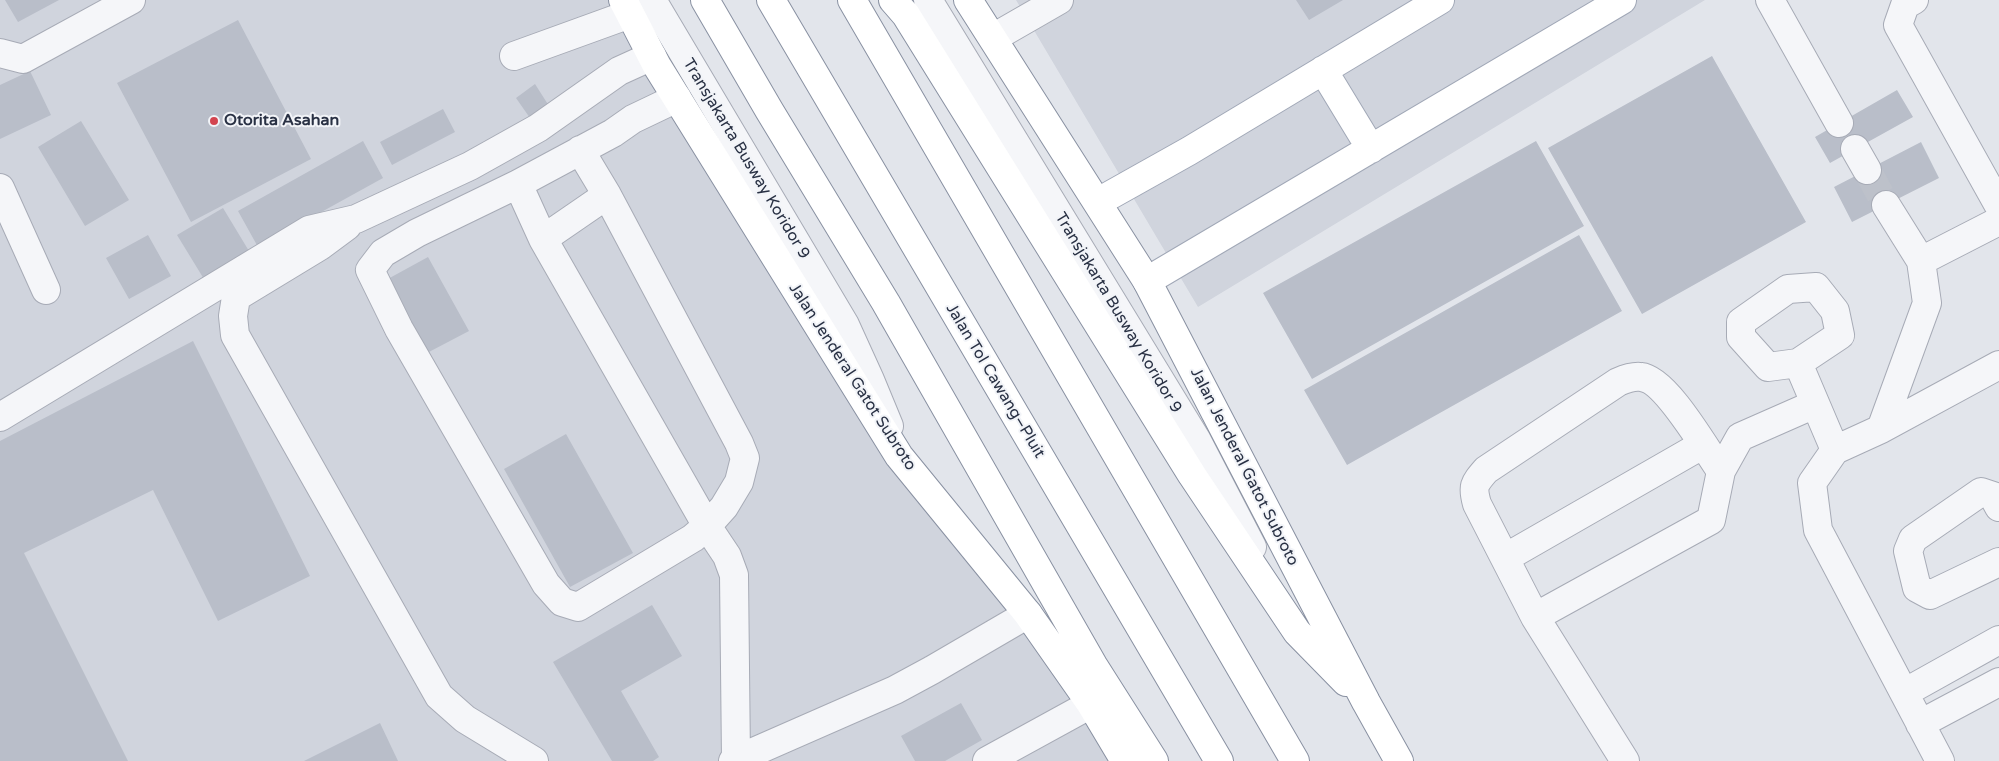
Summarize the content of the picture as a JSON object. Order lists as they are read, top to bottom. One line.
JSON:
{"streets":{"main road":["Jalan Jenderal Gatot Subroto","Jalan Tol Cawang–Pluit"],"lane":["Transjakarta Busway Koridor 9"]},"crossings":[["Transjakarta Busway Koridor 9","Jalan Jenderal Gatot Subroto"]],"places":["Otorita Asahan"]}
